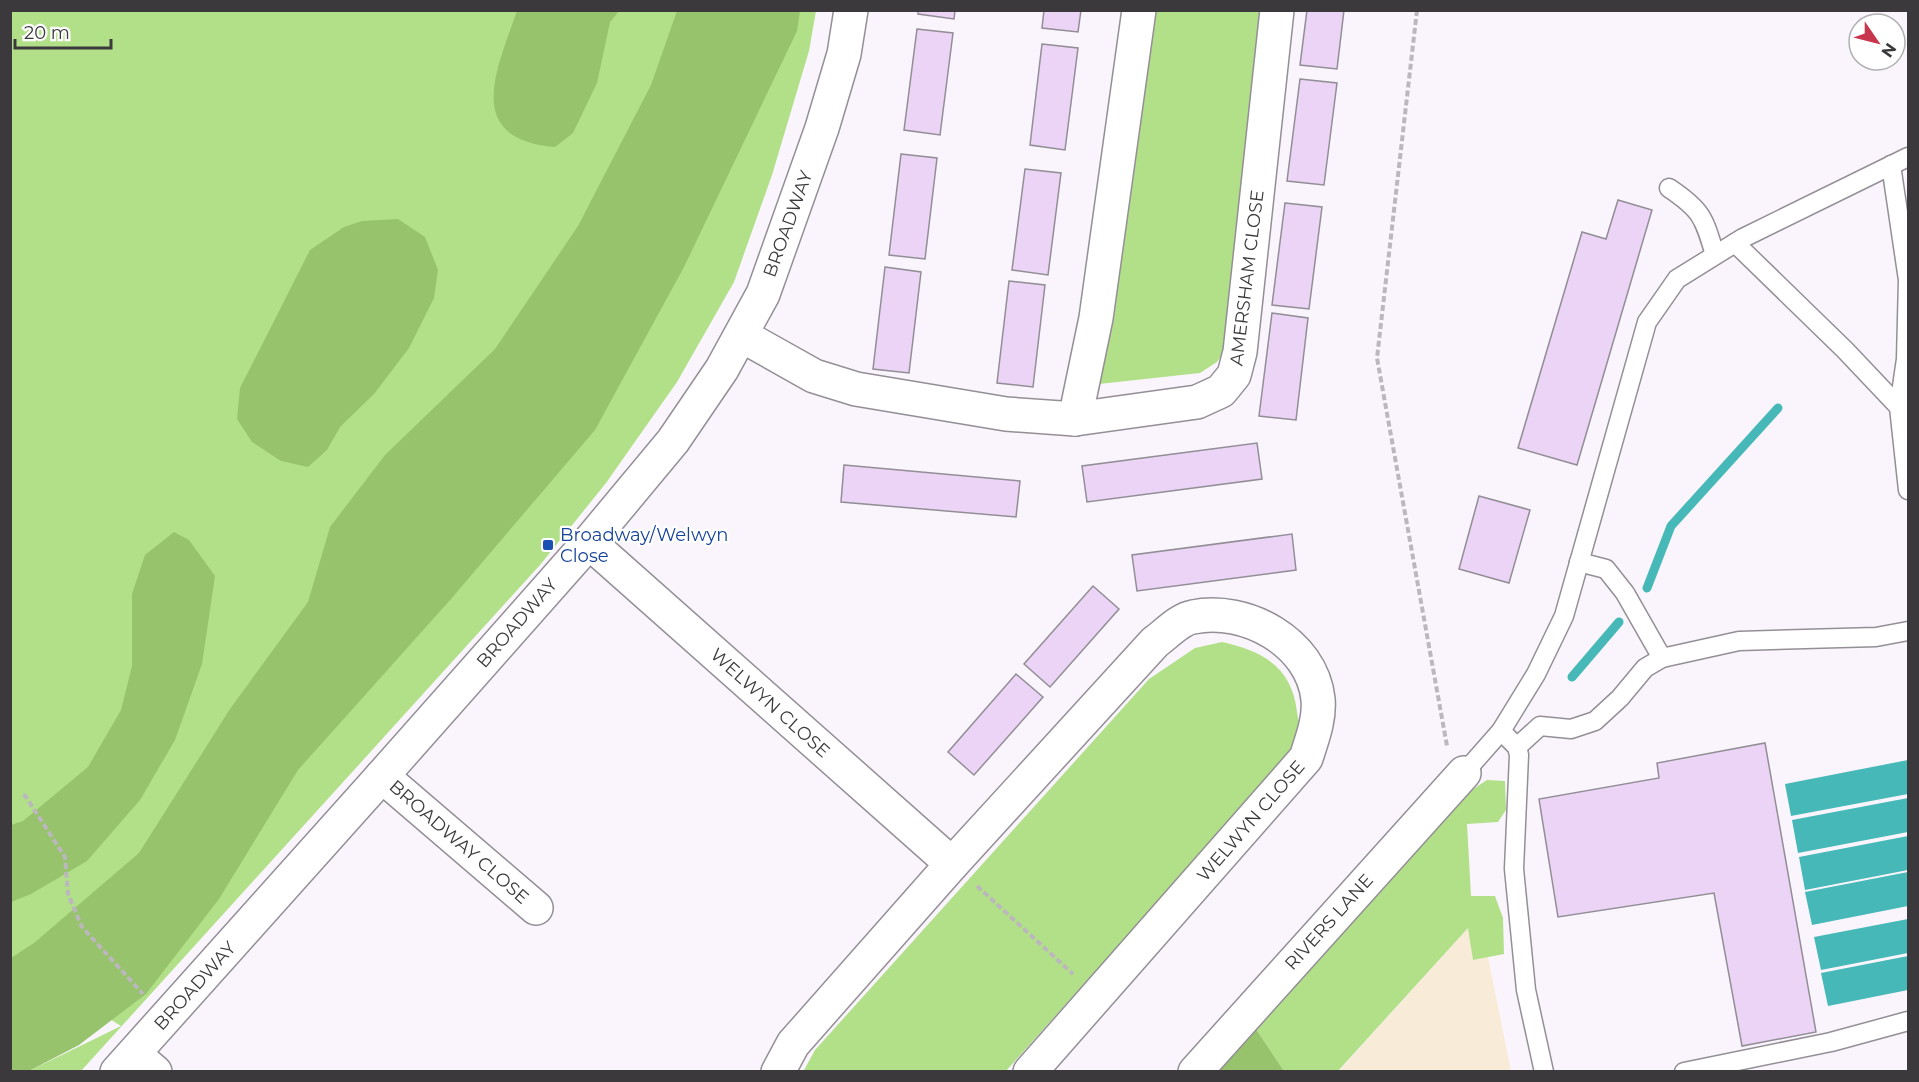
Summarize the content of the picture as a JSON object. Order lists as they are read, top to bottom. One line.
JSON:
{"streets":{"street":["BROADWAY","AMERSHAM CLOSE","WELWYN CLOSE","BROADWAY CLOSE","RIVERS LANE"]},"crossings":[["BROADWAY","AMERSHAM CLOSE"],["BROADWAY","WELWYN CLOSE"],["BROADWAY","BROADWAY CLOSE"]],"places":{"transit":["Broadway/Welwyn Close"]},"scale_bar":"20 m","north":"bottom right"}
